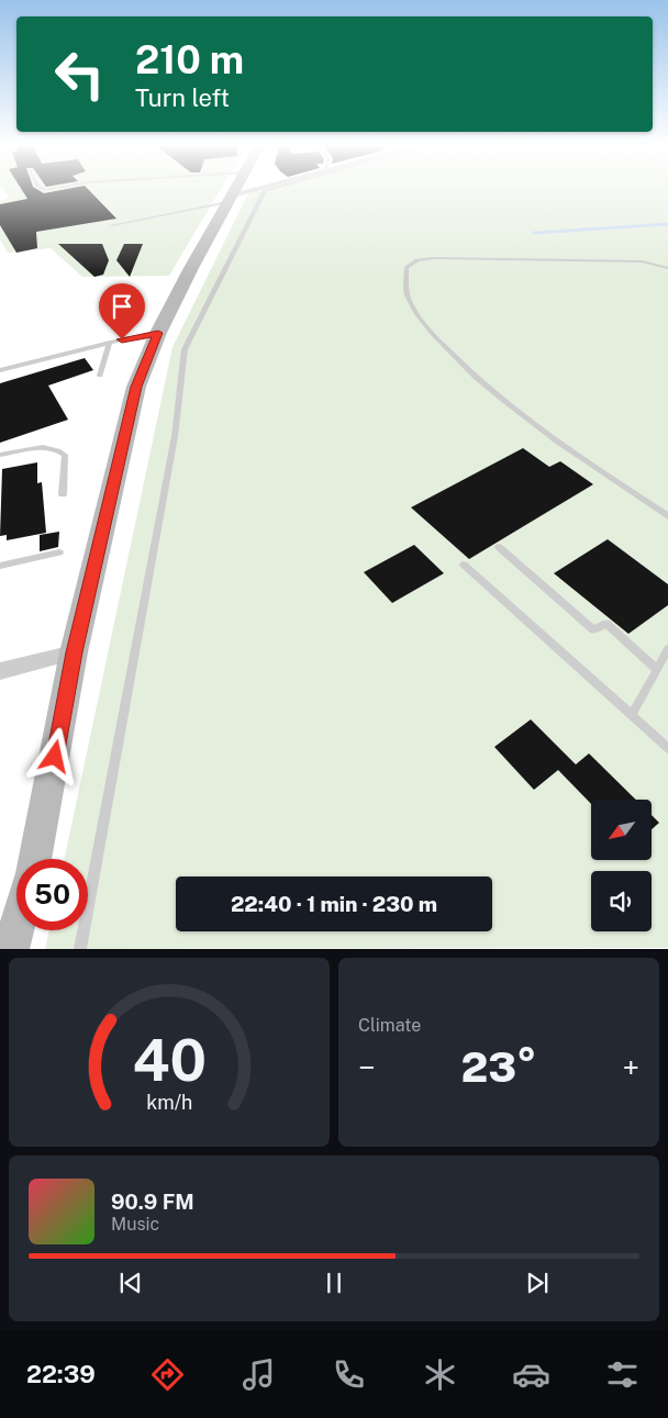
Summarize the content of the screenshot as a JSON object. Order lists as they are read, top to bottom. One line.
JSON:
{"north":"bottom left","page":{"turn":["210 m","Turn left"],"limit":"50","trip":"22:40 · 1 min · 230 m","tile":"Climate","heat":["−","23°","+"],"song":["90.9 FM","Music"],"tabs":"22:39","gauge":["40","km/h"]}}
